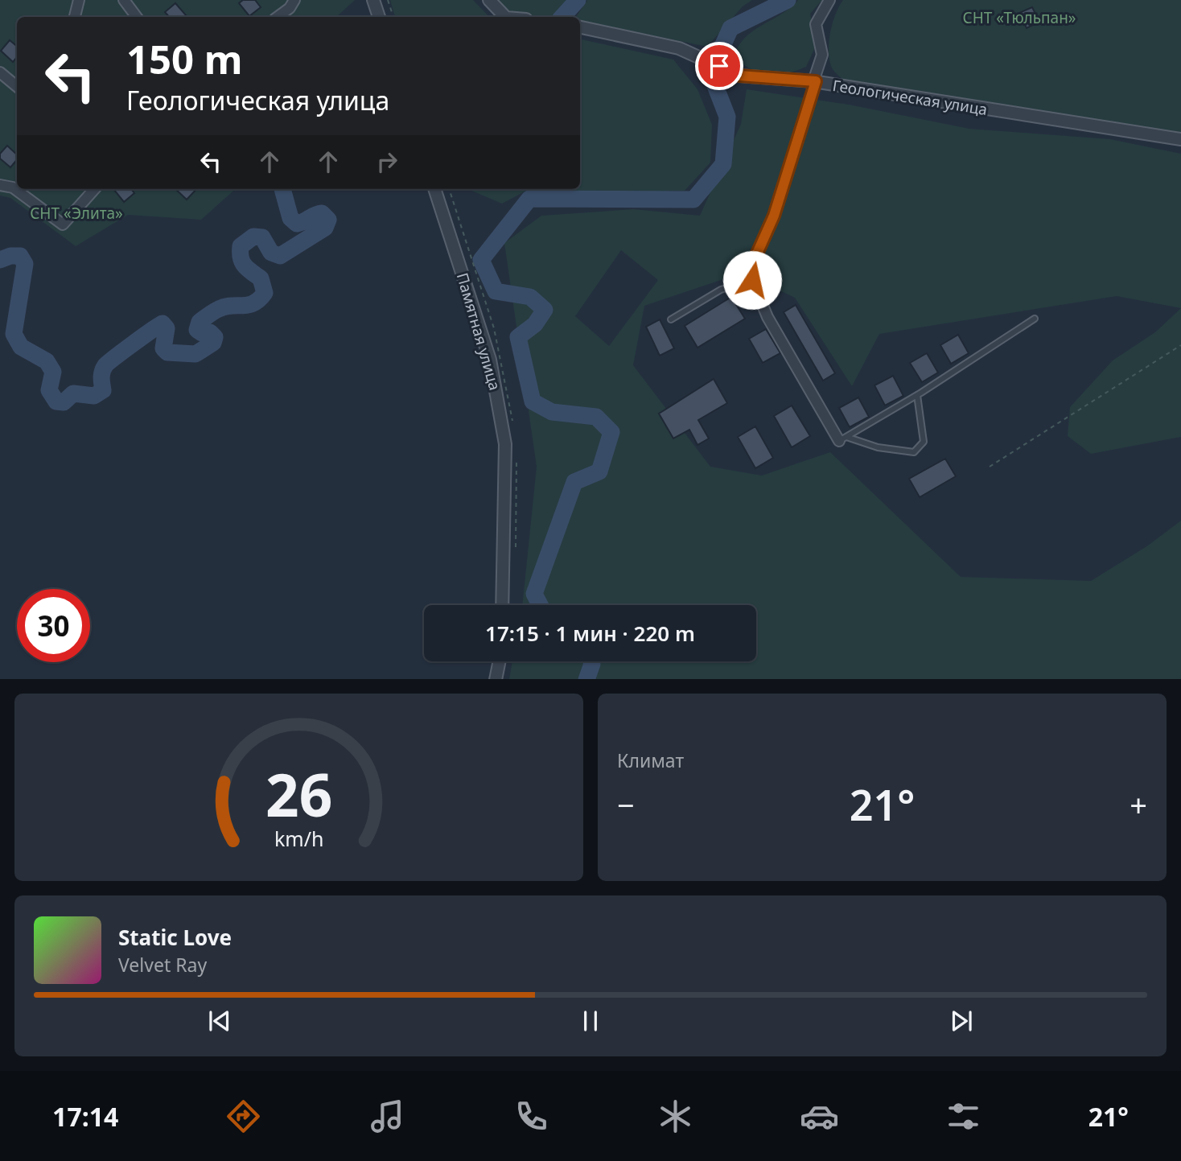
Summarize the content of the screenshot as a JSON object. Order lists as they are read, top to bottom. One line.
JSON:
{"streets":{"street":["Геологическая улица","Памятная улица"]},"parks":["СНТ «Тюльпан»","СНТ «Элита»"],"page":{"turn":["150 m","Геологическая улица"],"limit":"30","trip":"17:15 · 1 мин · 220 m","tile":"Климат","heat":["−","21°","+"],"song":["Static Love","Velvet Ray"],"tabs":["17:14","21°"],"gauge":["26","km/h"]}}
